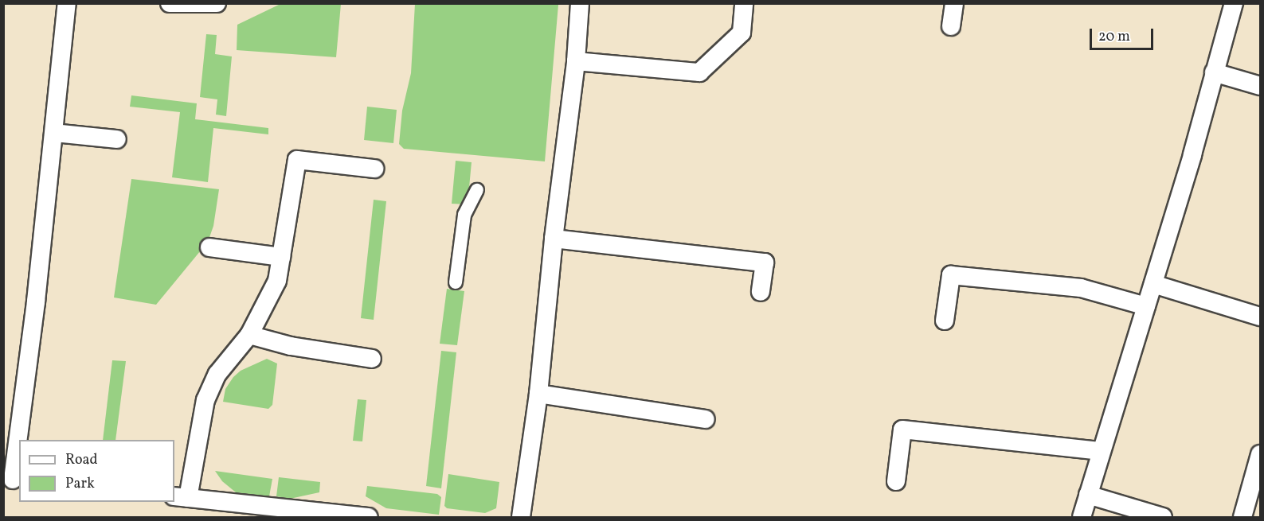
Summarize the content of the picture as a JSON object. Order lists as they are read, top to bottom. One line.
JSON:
{"legend":["Road","Park"],"scale_bar":"20 m"}
